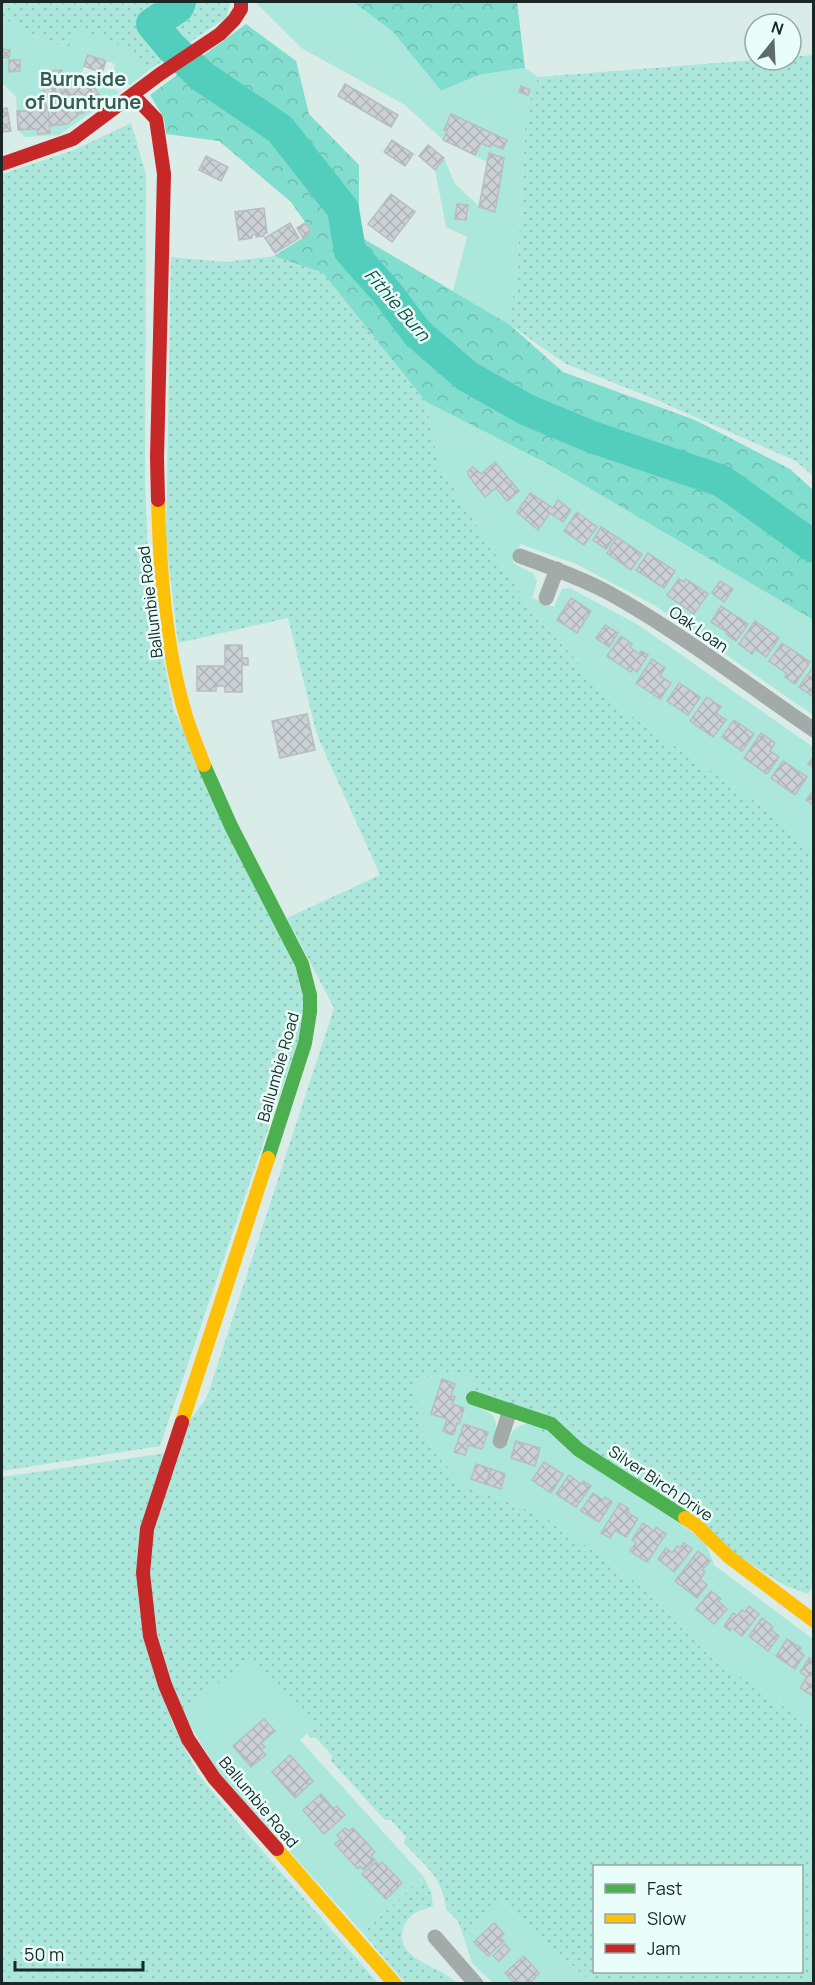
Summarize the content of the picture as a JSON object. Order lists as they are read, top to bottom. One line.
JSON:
{"streets":{"street":["Ballumbie Road","Oak Loan","Silver Birch Drive"]},"districts":["Burnside of Duntrune"],"water":["Fithie Burn"],"legend":["Fast","Slow","Jam"],"scale_bar":"50 m","north":"top"}
